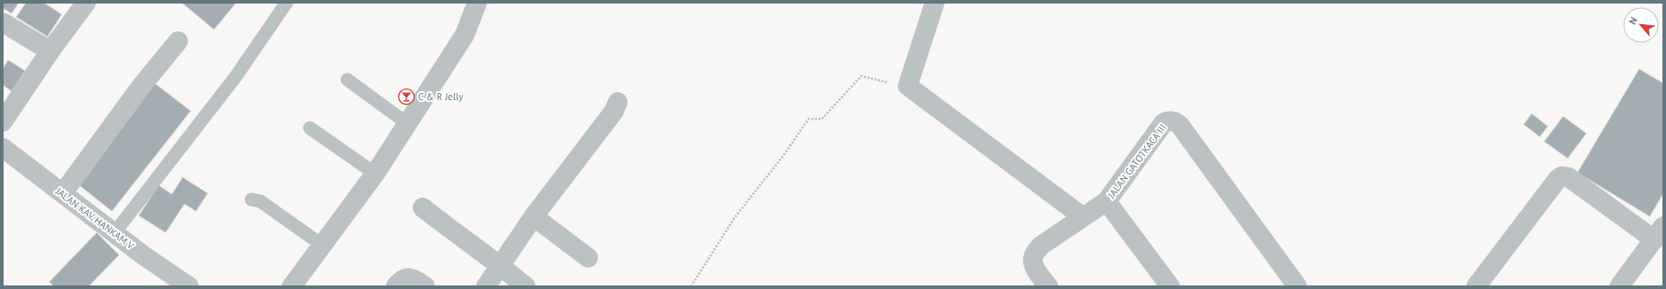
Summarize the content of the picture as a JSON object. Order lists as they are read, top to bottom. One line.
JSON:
{"streets":{"street":["JALAN GATOTKACA III","JALAN KAV. HANKAM V"]},"places":{"bar":["C & R Jelly"]},"north":"top left"}
